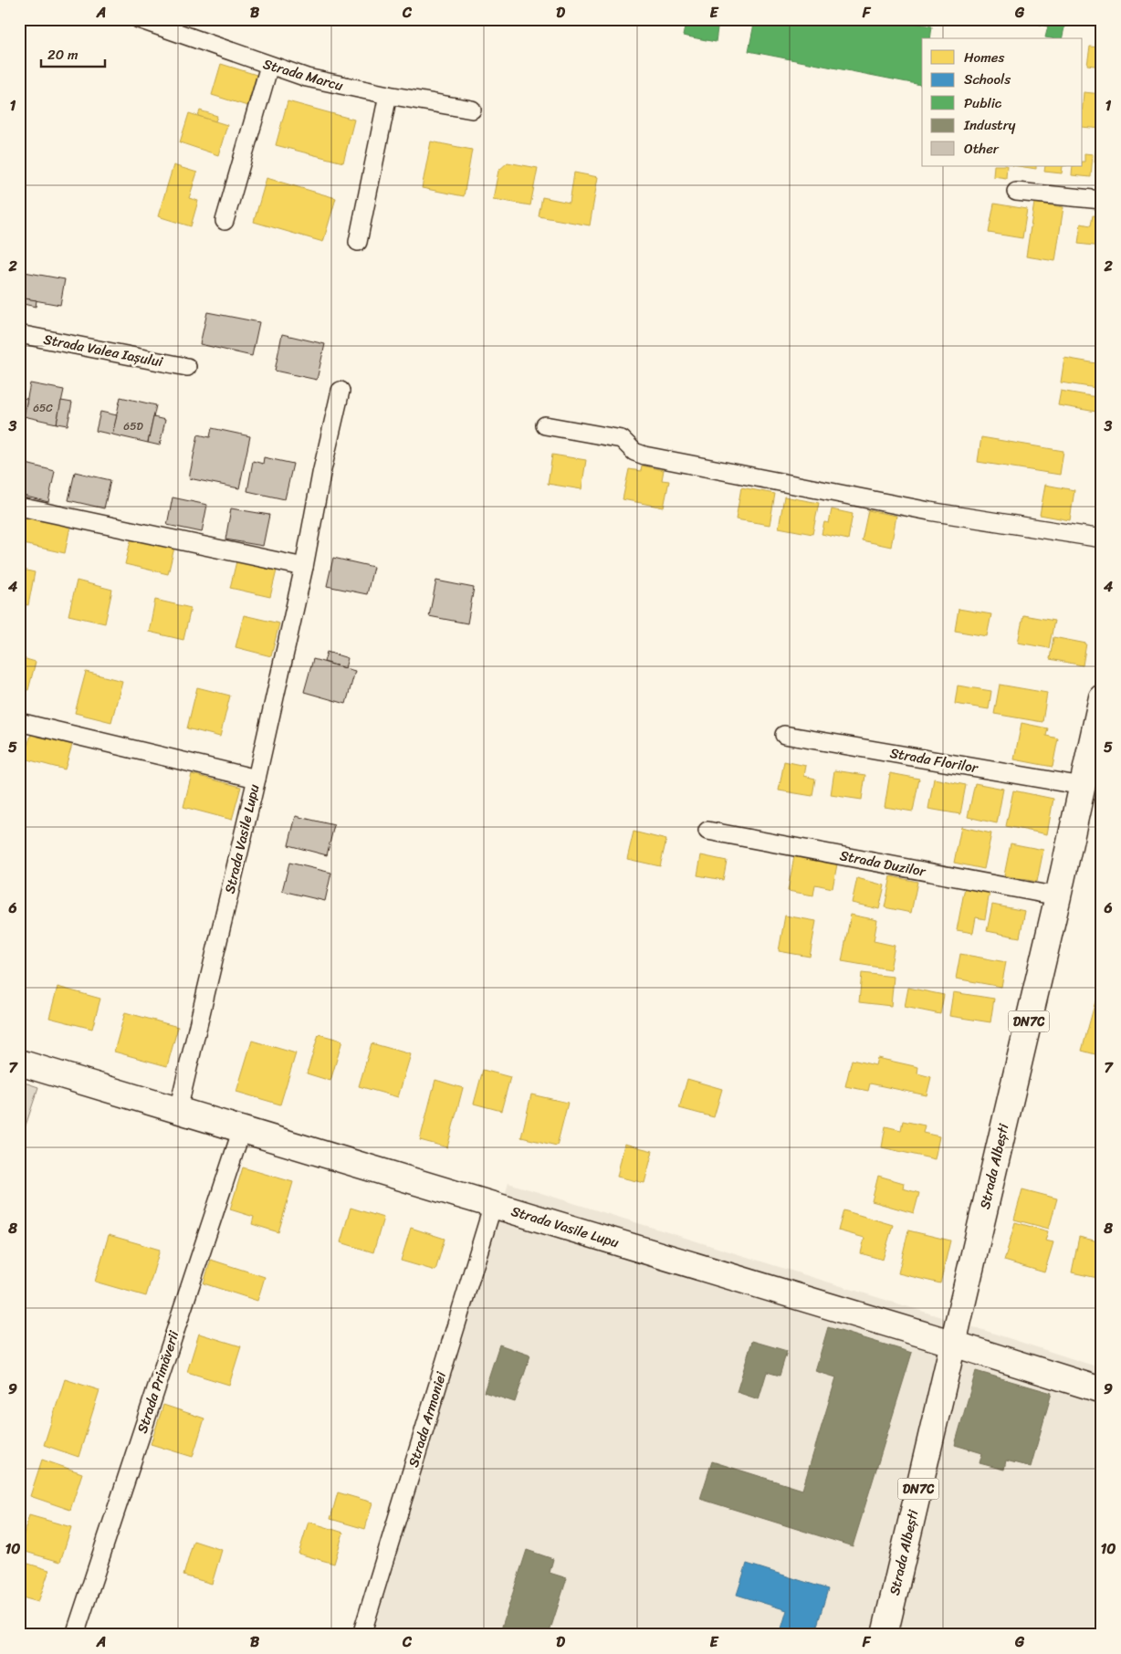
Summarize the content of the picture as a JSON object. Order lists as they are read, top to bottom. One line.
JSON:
{"streets":{"main road":["Strada Vasile Lupu","DN7C","Strada Albești"],"street":["Strada Marcu","Strada Valea Iașului","Strada Florilor","Strada Duzilor","Strada Primăverii","Strada Armoniei"]},"crossings":[["Strada Florilor","Strada Albești"],["Strada Vasile Lupu","Strada Albești"],["Strada Vasile Lupu","Strada Primăverii"],["Strada Vasile Lupu","Strada Armoniei"],["Strada Duzilor","Strada Albești"]],"house_numbers":["65C","65D"],"legend":["Homes","Schools","Public","Industry","Other"],"scale_bar":"20 m","grid":{"columns":["A","B","C","D","E","F","G"],"rows":["1","2","3","4","5","6","7","8","9","10"]}}
